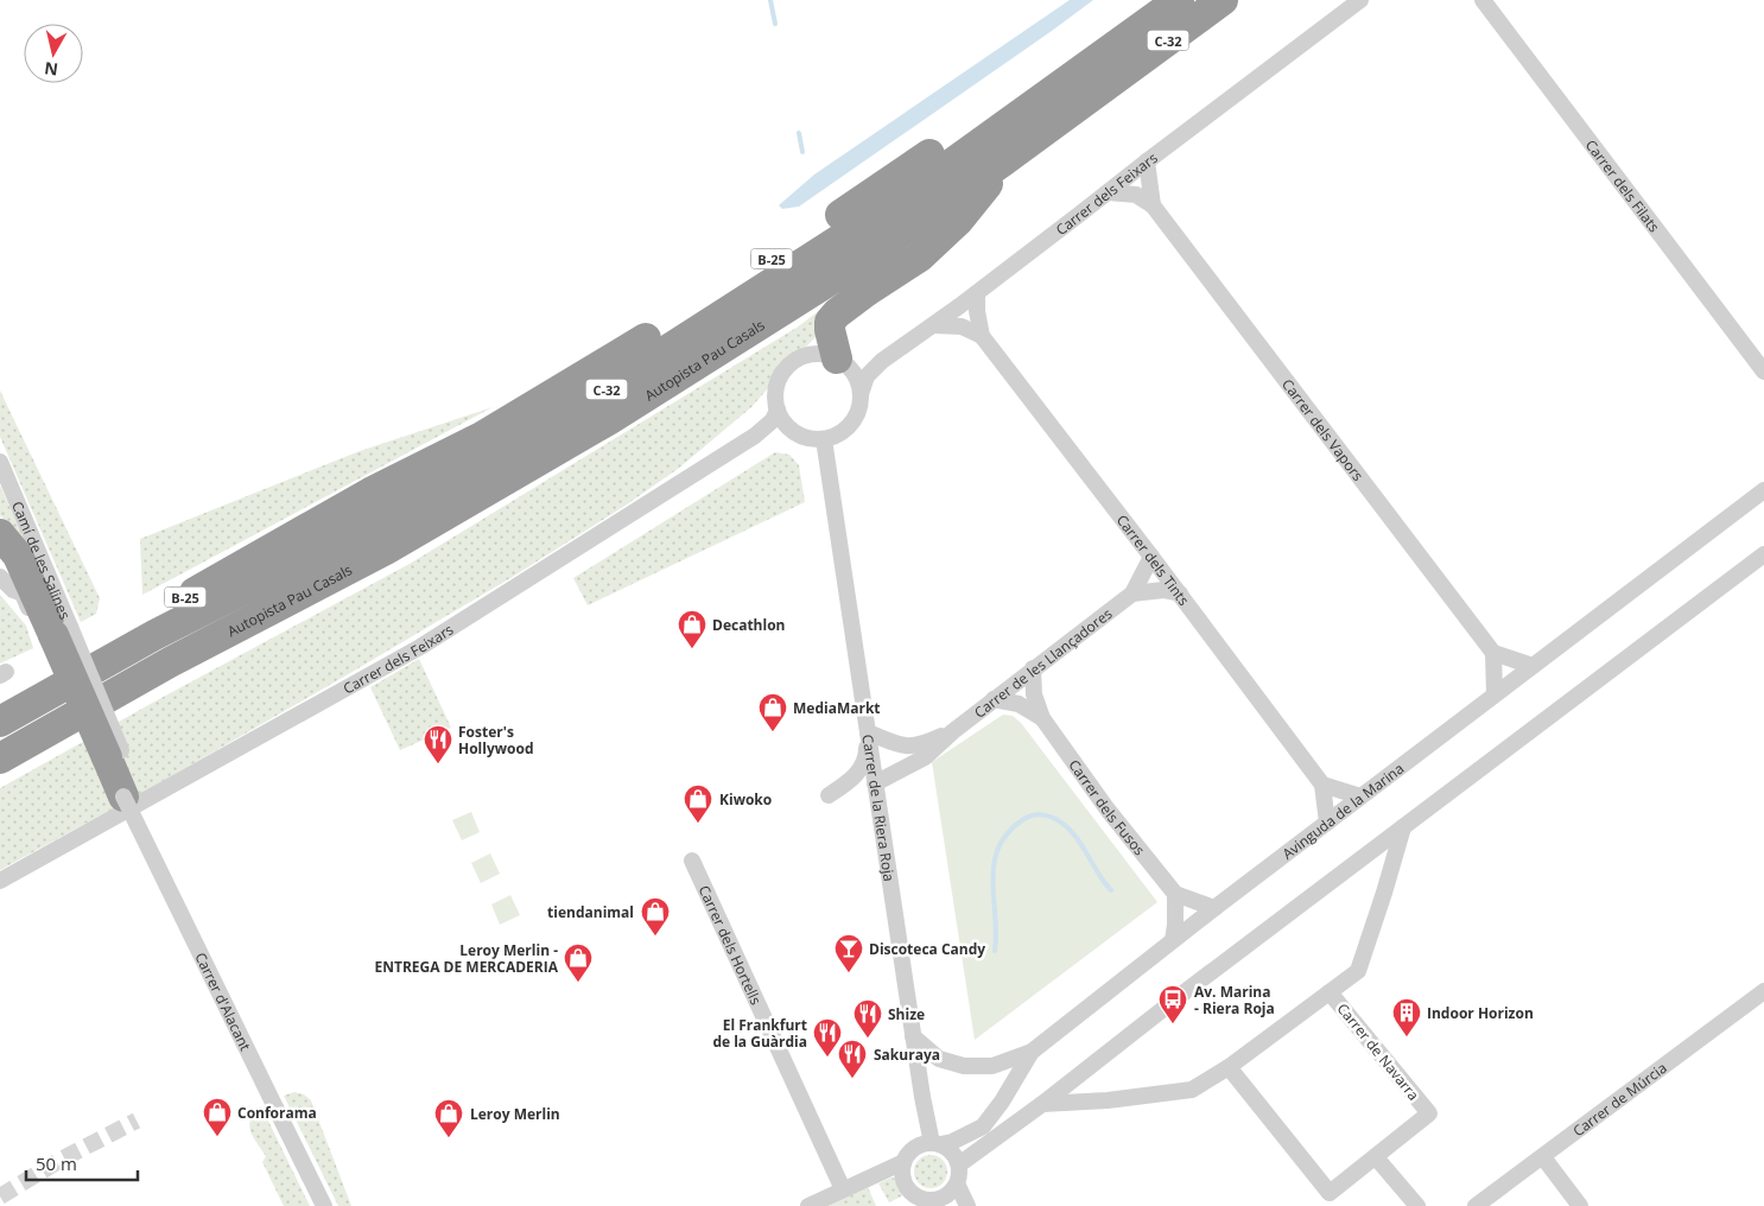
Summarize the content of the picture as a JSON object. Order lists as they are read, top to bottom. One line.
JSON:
{"streets":{"highway":["C-32","B-25","Autopista Pau Casals"],"street":["Carrer dels Filats","Carrer dels Feixars","Carrer dels Vapors","Carrer dels Tints","Camí de les Salines","Carrer de les Llançadores","Carrer dels Fusos","Carrer de la Riera Roja","Avinguda de la Marina","Carrer dels Hortells","Carrer d'Alacant","Carrer de Navarra","Carrer de Múrcia"]},"crossings":[["Carrer dels Feixars","Carrer dels Vapors"],["Carrer dels Feixars","Carrer dels Tints"],["Carrer dels Feixars","Carrer de la Riera Roja"],["Carrer dels Tints","Carrer de les Llançadores"],["Carrer dels Tints","Avinguda de la Marina"],["Carrer de les Llançadores","Carrer dels Fusos"],["Carrer de les Llançadores","Carrer de la Riera Roja"],["Carrer de la Riera Roja","Avinguda de la Marina"]],"places":{"shop":["Decathlon","MediaMarkt","Kiwoko","tiendanimal","Leroy Merlin - ENTREGA DE MERCADERIA","Conforama","Leroy Merlin"],"restaurant":["Foster's Hollywood","Shize","El Frankfurt de la Guàrdia","Sakuraya"],"bar":["Discoteca Candy"],"bus stop":["Av. Marina - Riera Roja"],"building":["Indoor Horizon"]},"scale_bar":"50 m","north":"bottom"}
